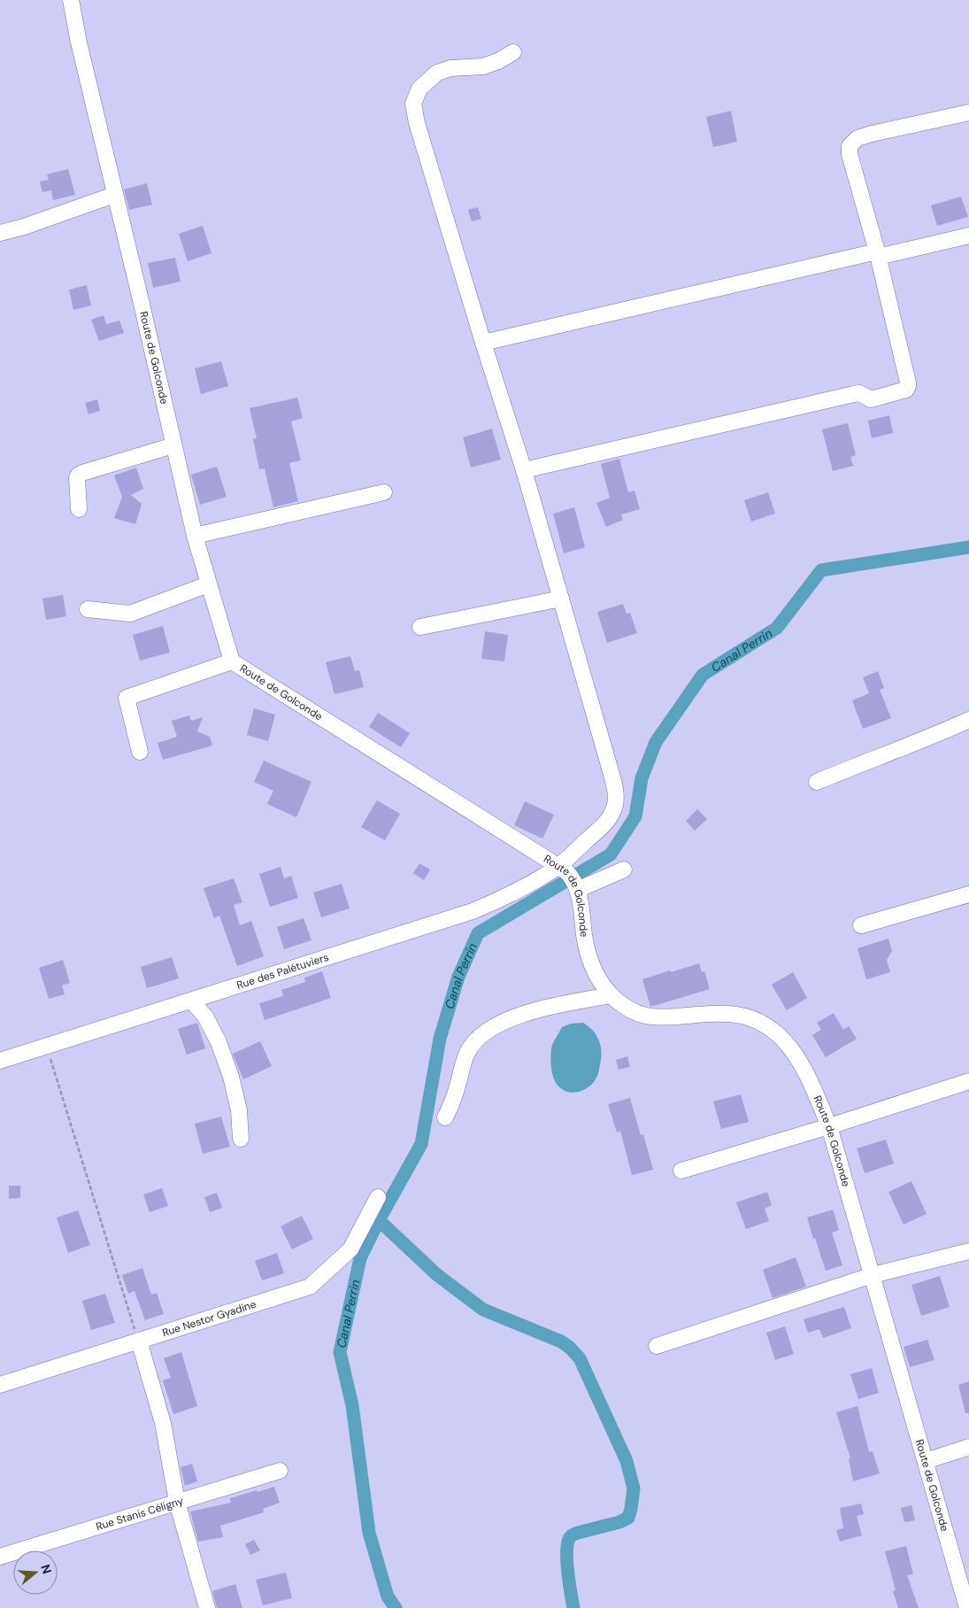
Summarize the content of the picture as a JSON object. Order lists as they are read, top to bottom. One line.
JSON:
{"streets":{"street":["Route de Golconde","Rue des Palétuviers","Rue Nestor Gyadine","Rue Stanis Céligny"]},"crossings":[["Route de Golconde","Rue des Palétuviers"]],"water":["Canal Perrin"],"north":"right"}
